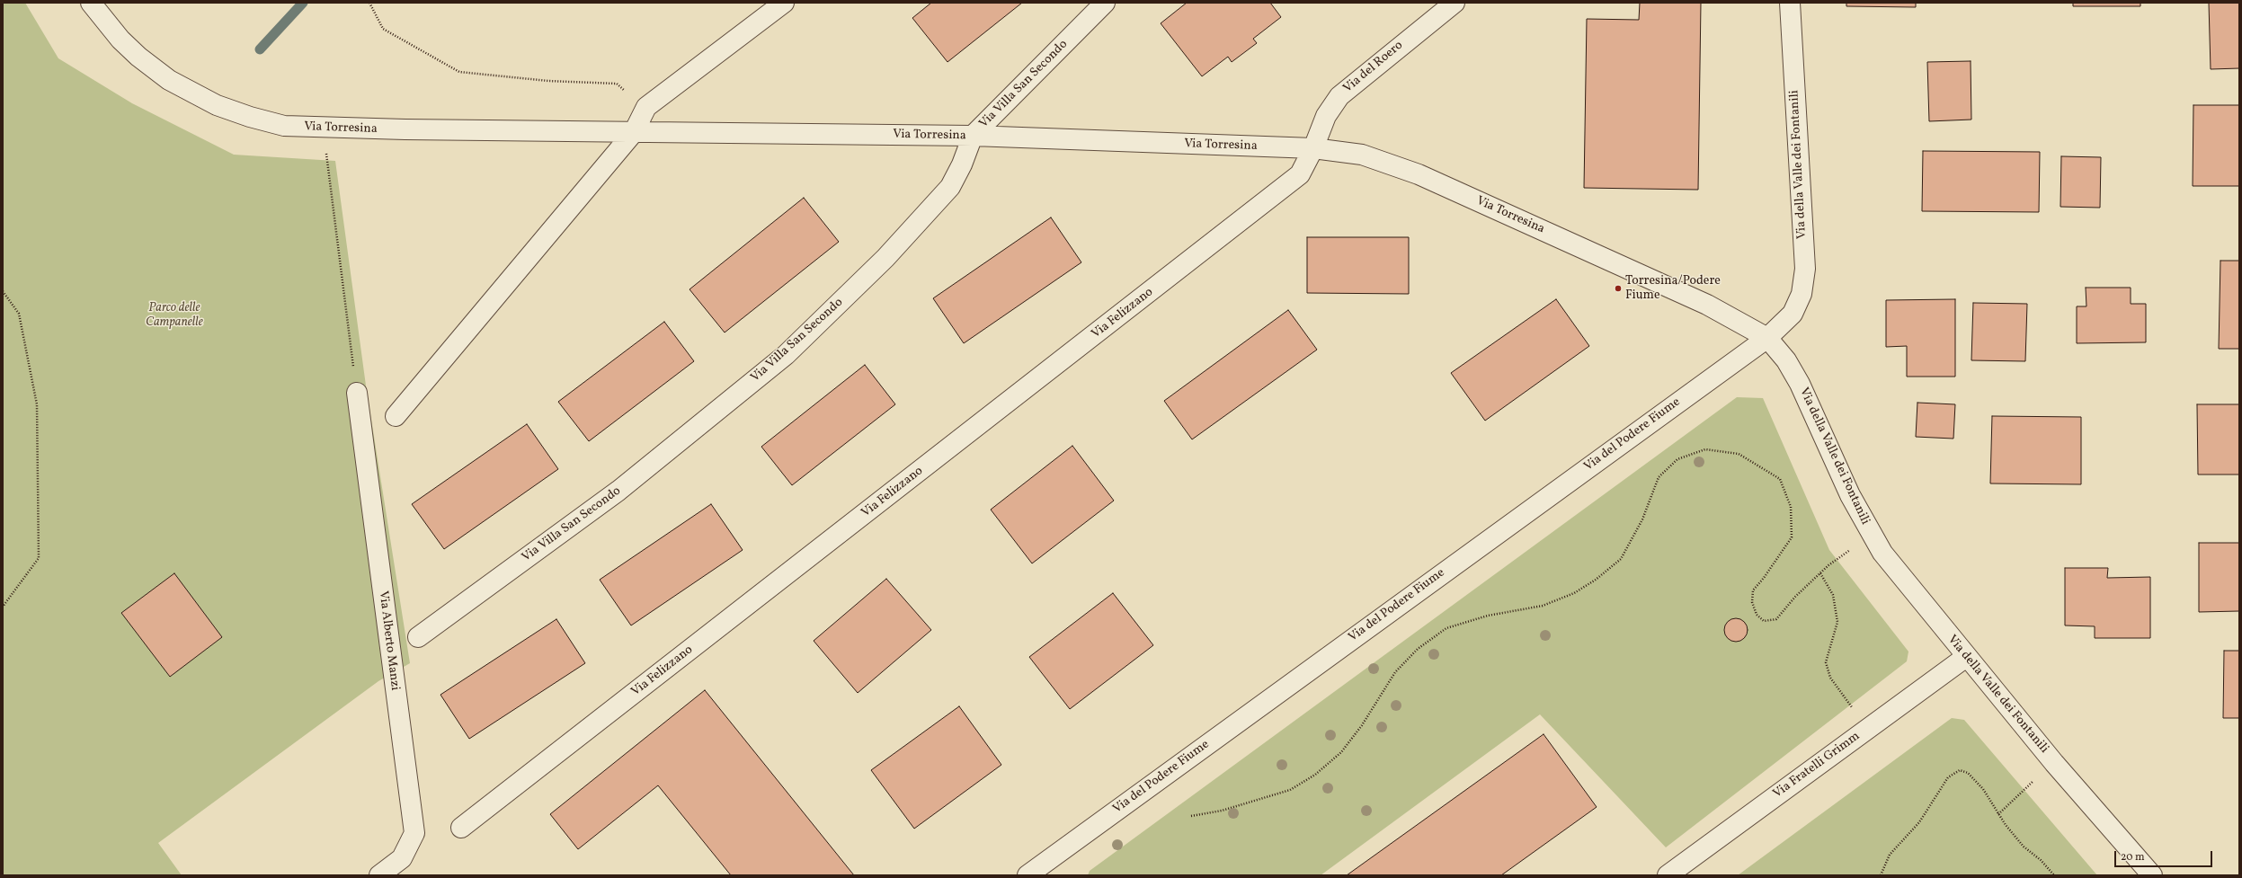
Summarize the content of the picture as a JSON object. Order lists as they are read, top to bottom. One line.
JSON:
{"streets":{"street":["Via del Roero","Via Villa San Secondo","Via Torresina","Via della Valle dei Fontanili","Via Felizzano","Via del Podere Fiume","Via Alberto Manzi","Via Fratelli Grimm"]},"crossings":[["Via del Roero","Via Torresina"],["Via del Roero","Via Felizzano"],["Via Villa San Secondo","Via Torresina"],["Via Torresina","Via della Valle dei Fontanili"],["Via Torresina","Via Felizzano"],["Via Torresina","Via del Podere Fiume"],["Via della Valle dei Fontanili","Via del Podere Fiume"],["Via della Valle dei Fontanili","Via Fratelli Grimm"]],"parks":["Parco delle Campanelle"],"places":["Torresina/Podere Fiume"],"scale_bar":"20 m"}
